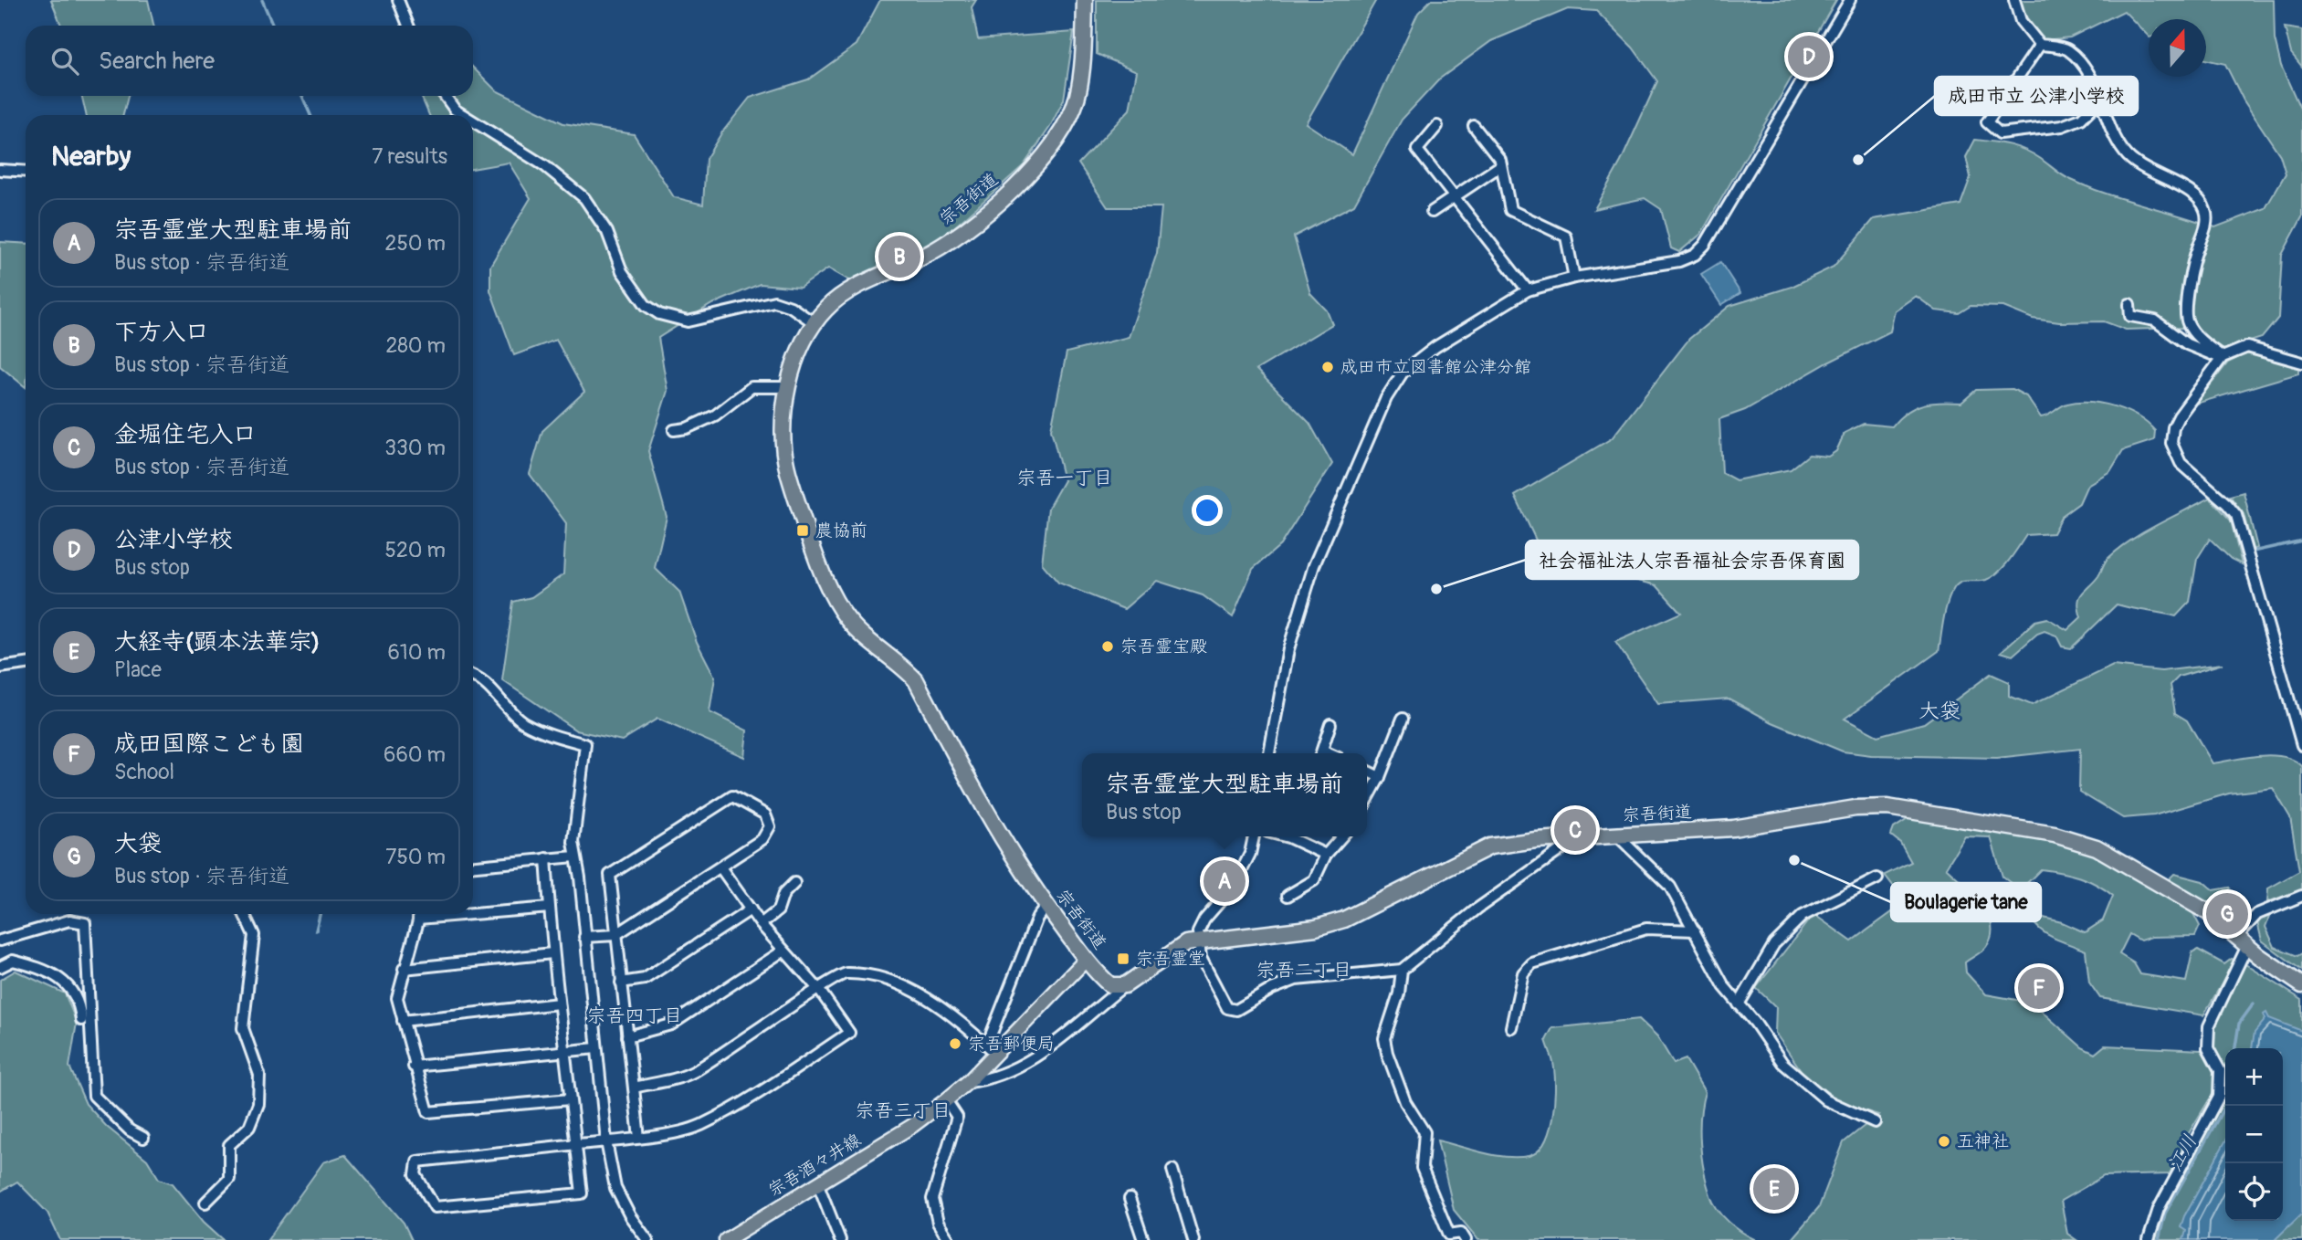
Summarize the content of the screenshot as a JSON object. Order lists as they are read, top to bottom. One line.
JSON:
{"streets":{"highway":["宗吾街道"],"main road":["宗吾酒々井線"]},"crossings":[["宗吾街道","宗吾酒々井線"]],"districts":["宗吾一丁目","大袋","宗吾二丁目","宗吾四丁目","宗吾三丁目"],"water":["江川"],"places":{"other":["成田市立 公津小学校","成田市立図書館公津分館","社会福祉法人宗吾福祉会宗吾保育園","宗吾霊宝殿","Boulagerie tane","宗吾郵便局","五神社"],"transit":["農協前","宗吾霊堂"]},"north":"top","page":{"search":"Search here","pins":["D","B","C","A","G","F","E"],"heading":["Nearby","7 results"],"list":[{"mark":"A","name":"宗吾霊堂大型駐車場前","note":"Bus stop · 宗吾街道","value":"250 m"},{"mark":"B","name":"下方入口","note":"Bus stop · 宗吾街道","value":"280 m"},{"mark":"C","name":"金堀住宅入口","note":"Bus stop · 宗吾街道","value":"330 m"},{"mark":"D","name":"公津小学校","note":"Bus stop","value":"520 m"},{"mark":"E","name":"大経寺(顕本法華宗)","note":"Place","value":"610 m"},{"mark":"F","name":"成田国際こども園","note":"School","value":"660 m"},{"mark":"G","name":"大袋","note":"Bus stop · 宗吾街道","value":"750 m"}],"popup":["宗吾霊堂大型駐車場前","Bus stop"],"map_buttons":["+","−"]}}
